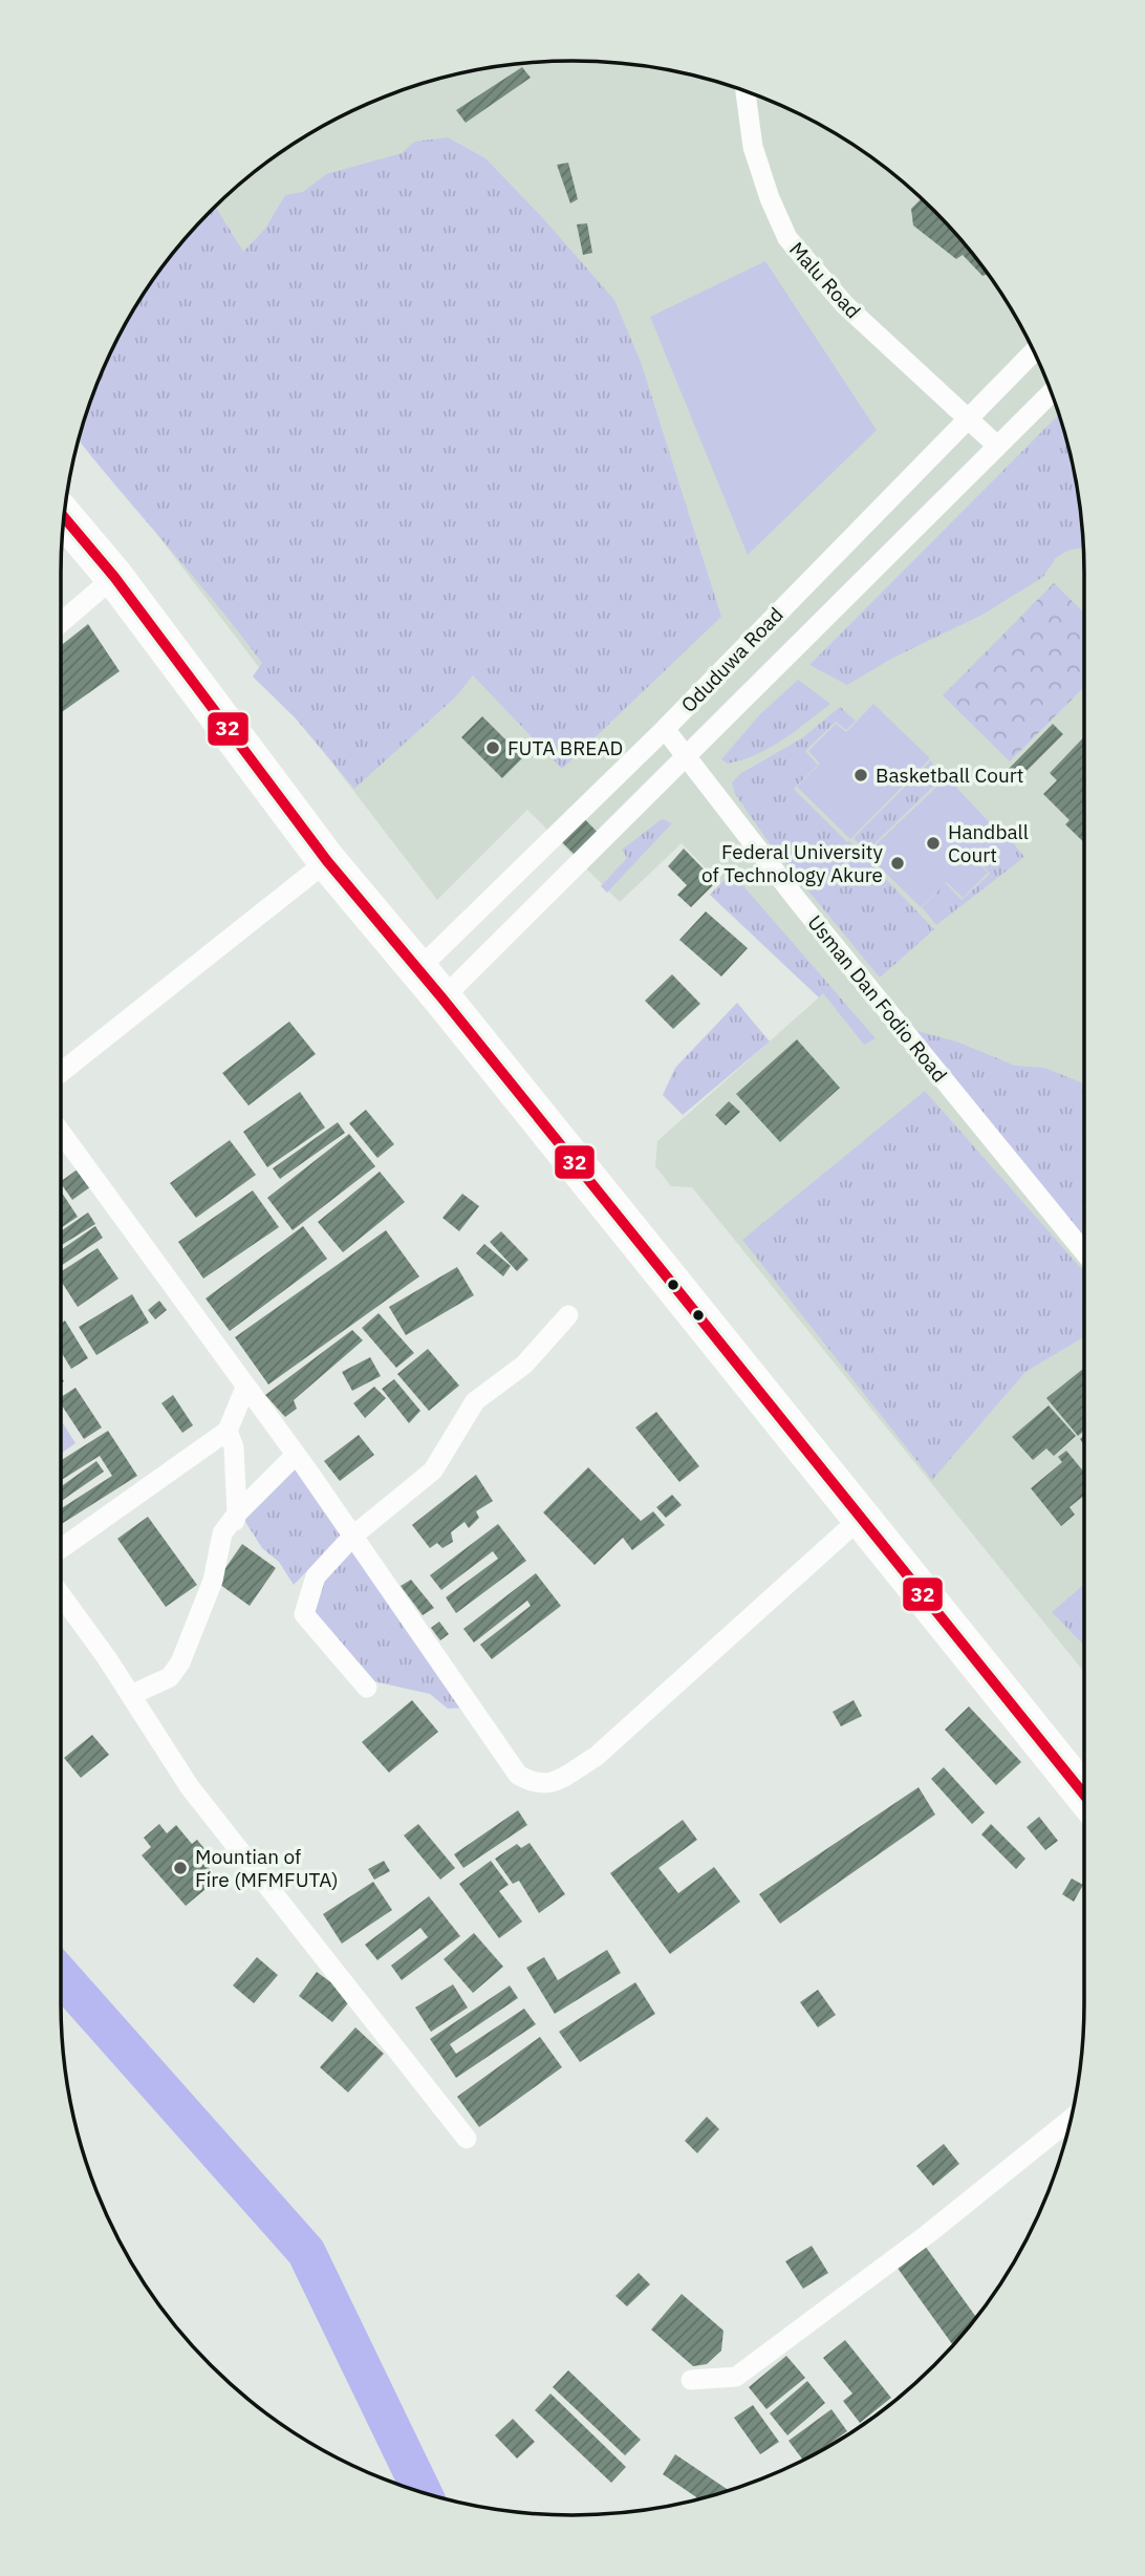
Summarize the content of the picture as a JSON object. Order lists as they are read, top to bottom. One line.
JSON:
{"streets":{"street":["Malu Road","Oduduwa Road","Usman Dan Fodio Road"]},"crossings":[["Malu Road","Oduduwa Road"],["Oduduwa Road","Usman Dan Fodio Road"]],"places":["FUTA BREAD","Basketball Court","Handball Court","Federal University of Technology Akure","Mountian of Fire (MFMFUTA)"],"lines":["transit line 32"]}
